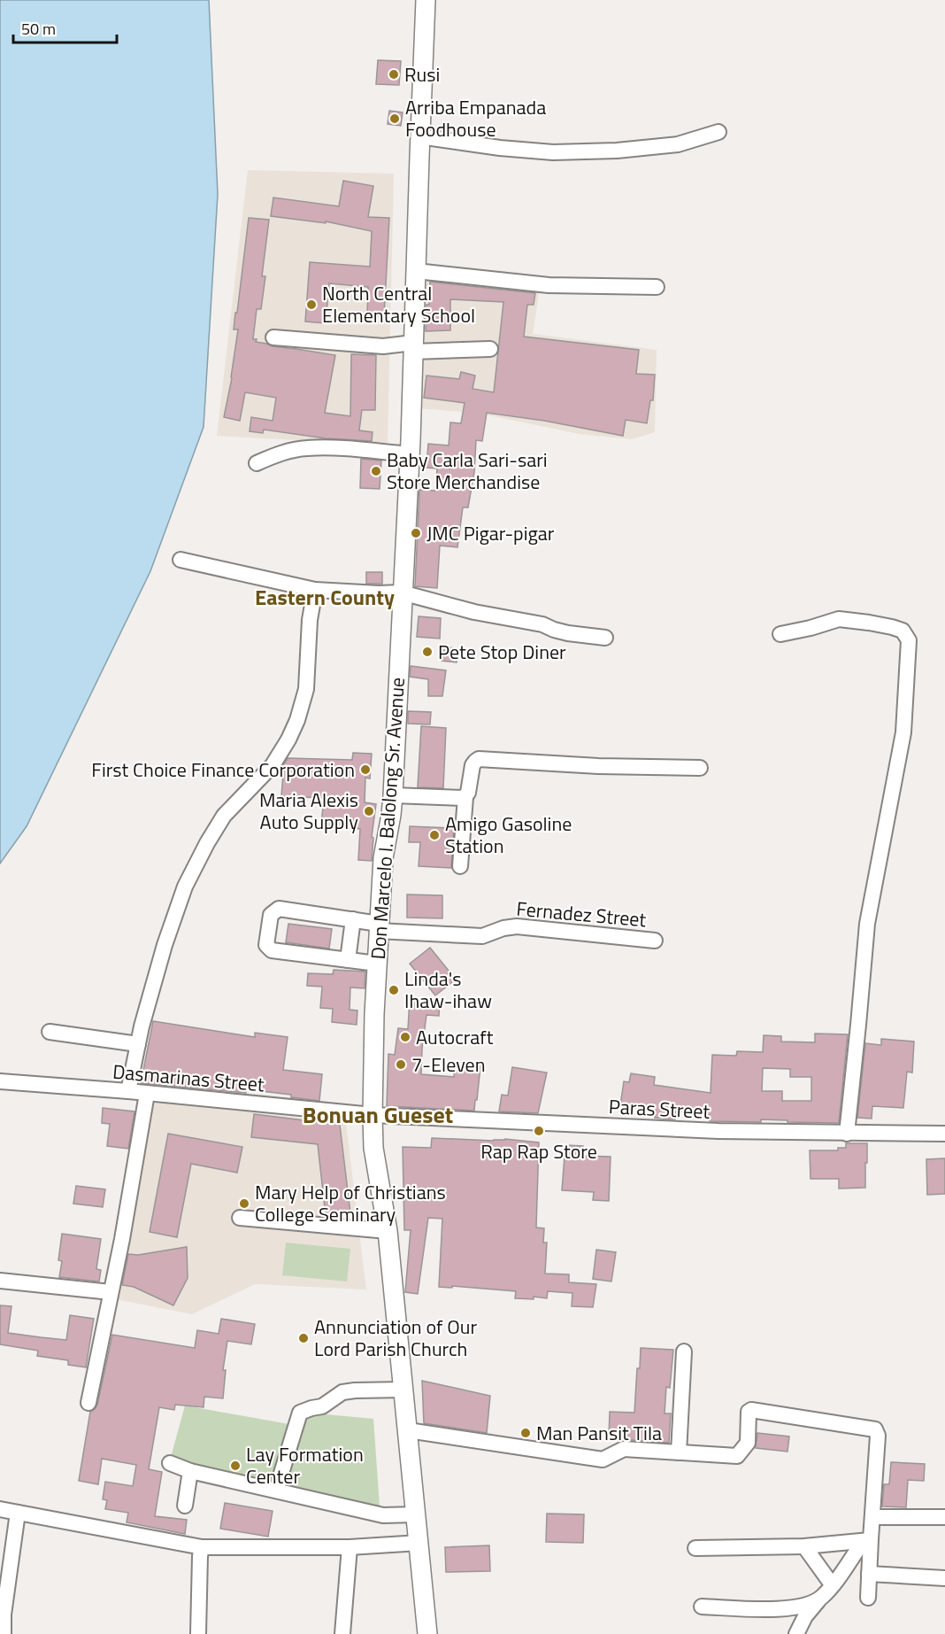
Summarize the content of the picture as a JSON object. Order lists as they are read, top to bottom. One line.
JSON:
{"streets":{"main road":["Don Marcelo I. Balolong Sr. Avenue"],"street":["Fernadez Street","Dasmarinas Street","Paras Street"]},"crossings":[["Don Marcelo I. Balolong Sr. Avenue","Fernadez Street"],["Don Marcelo I. Balolong Sr. Avenue","Dasmarinas Street"],["Don Marcelo I. Balolong Sr. Avenue","Paras Street"],["Dasmarinas Street","Paras Street"]],"districts":["Eastern County","Bonuan Gueset"],"places":["Rusi","Arriba Empanada Foodhouse","North Central Elementary School","Baby Carla Sari-sari Store Merchandise","JMC Pigar-pigar","Pete Stop Diner","First Choice Finance Corporation","Maria Alexis Auto Supply","Amigo Gasoline Station","Linda's Ihaw-ihaw","Autocraft","7-Eleven","Rap Rap Store","Mary Help of Christians College Seminary","Annunciation of Our Lord Parish Church","Man Pansit Tila","Lay Formation Center"],"scale_bar":"50 m"}
